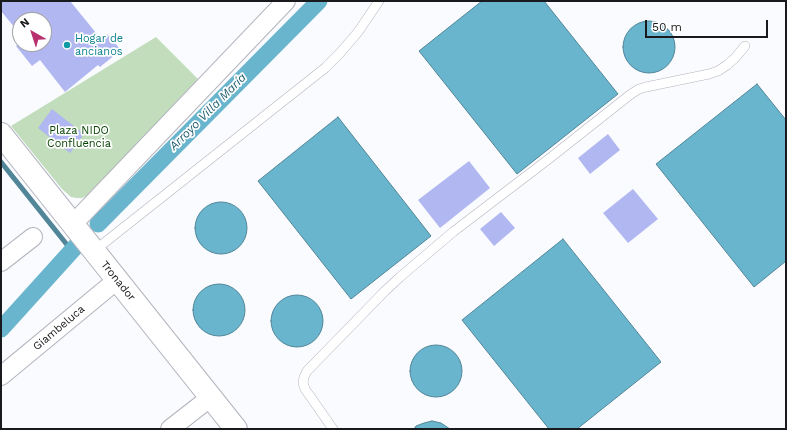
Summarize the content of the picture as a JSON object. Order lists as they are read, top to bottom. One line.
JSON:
{"streets":{"main road":["Tronador"],"street":["Giambeluca"]},"crossings":[["Tronador","Giambeluca"]],"water":["Arroyo Villa María"],"parks":["Plaza NIDO Confluencia"],"places":["Hogar de ancianos"],"scale_bar":"50 m","north":"top left"}
